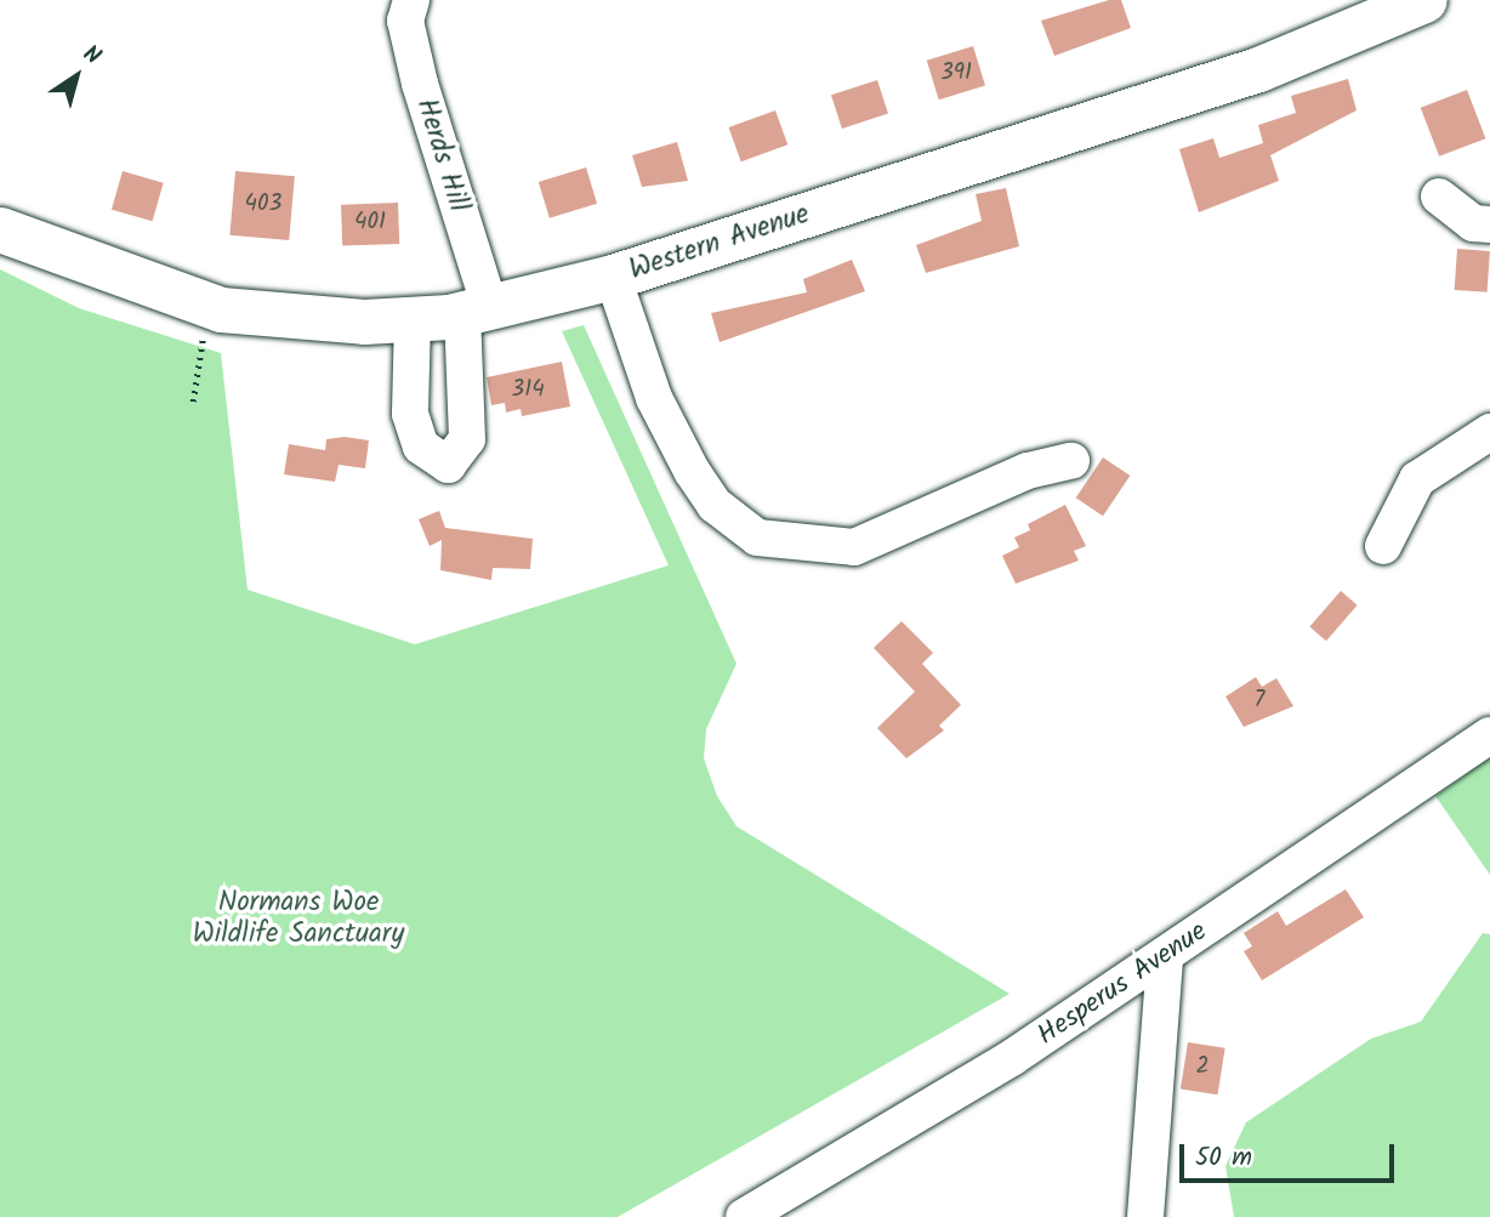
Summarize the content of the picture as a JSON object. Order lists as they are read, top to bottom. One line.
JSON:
{"streets":{"main road":["Western Avenue"],"street":["Herds Hill","Hesperus Avenue"]},"crossings":[["Herds Hill","Western Avenue"]],"parks":["Normans Woe Wildlife Sanctuary"],"house_numbers":["391","403","401","314","7","2"],"scale_bar":"50 m","north":"top right"}
